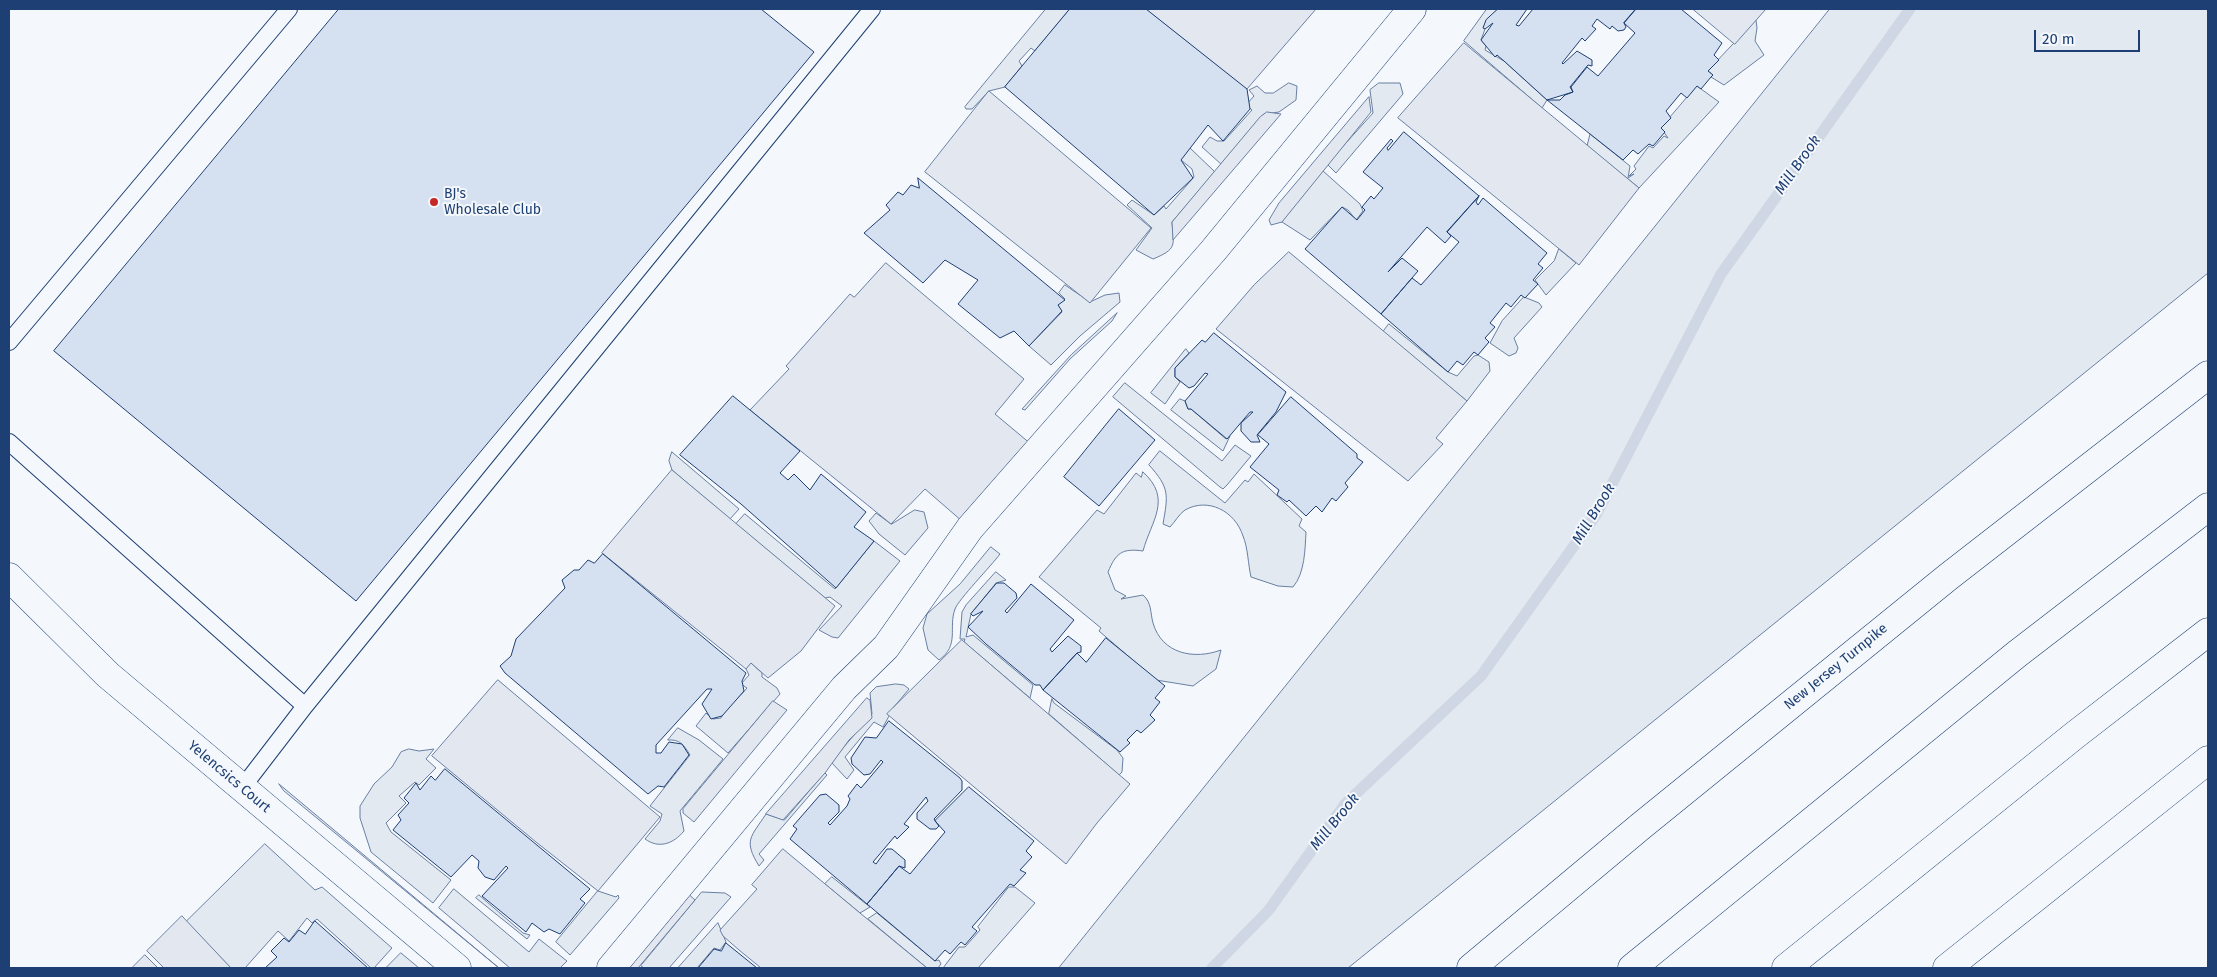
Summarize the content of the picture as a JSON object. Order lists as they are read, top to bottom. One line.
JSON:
{"streets":{"main road":["New Jersey Turnpike","Yelencsics Court"]},"water":["Mill Brook"],"places":["BJ's Wholesale Club"],"scale_bar":"20 m"}
